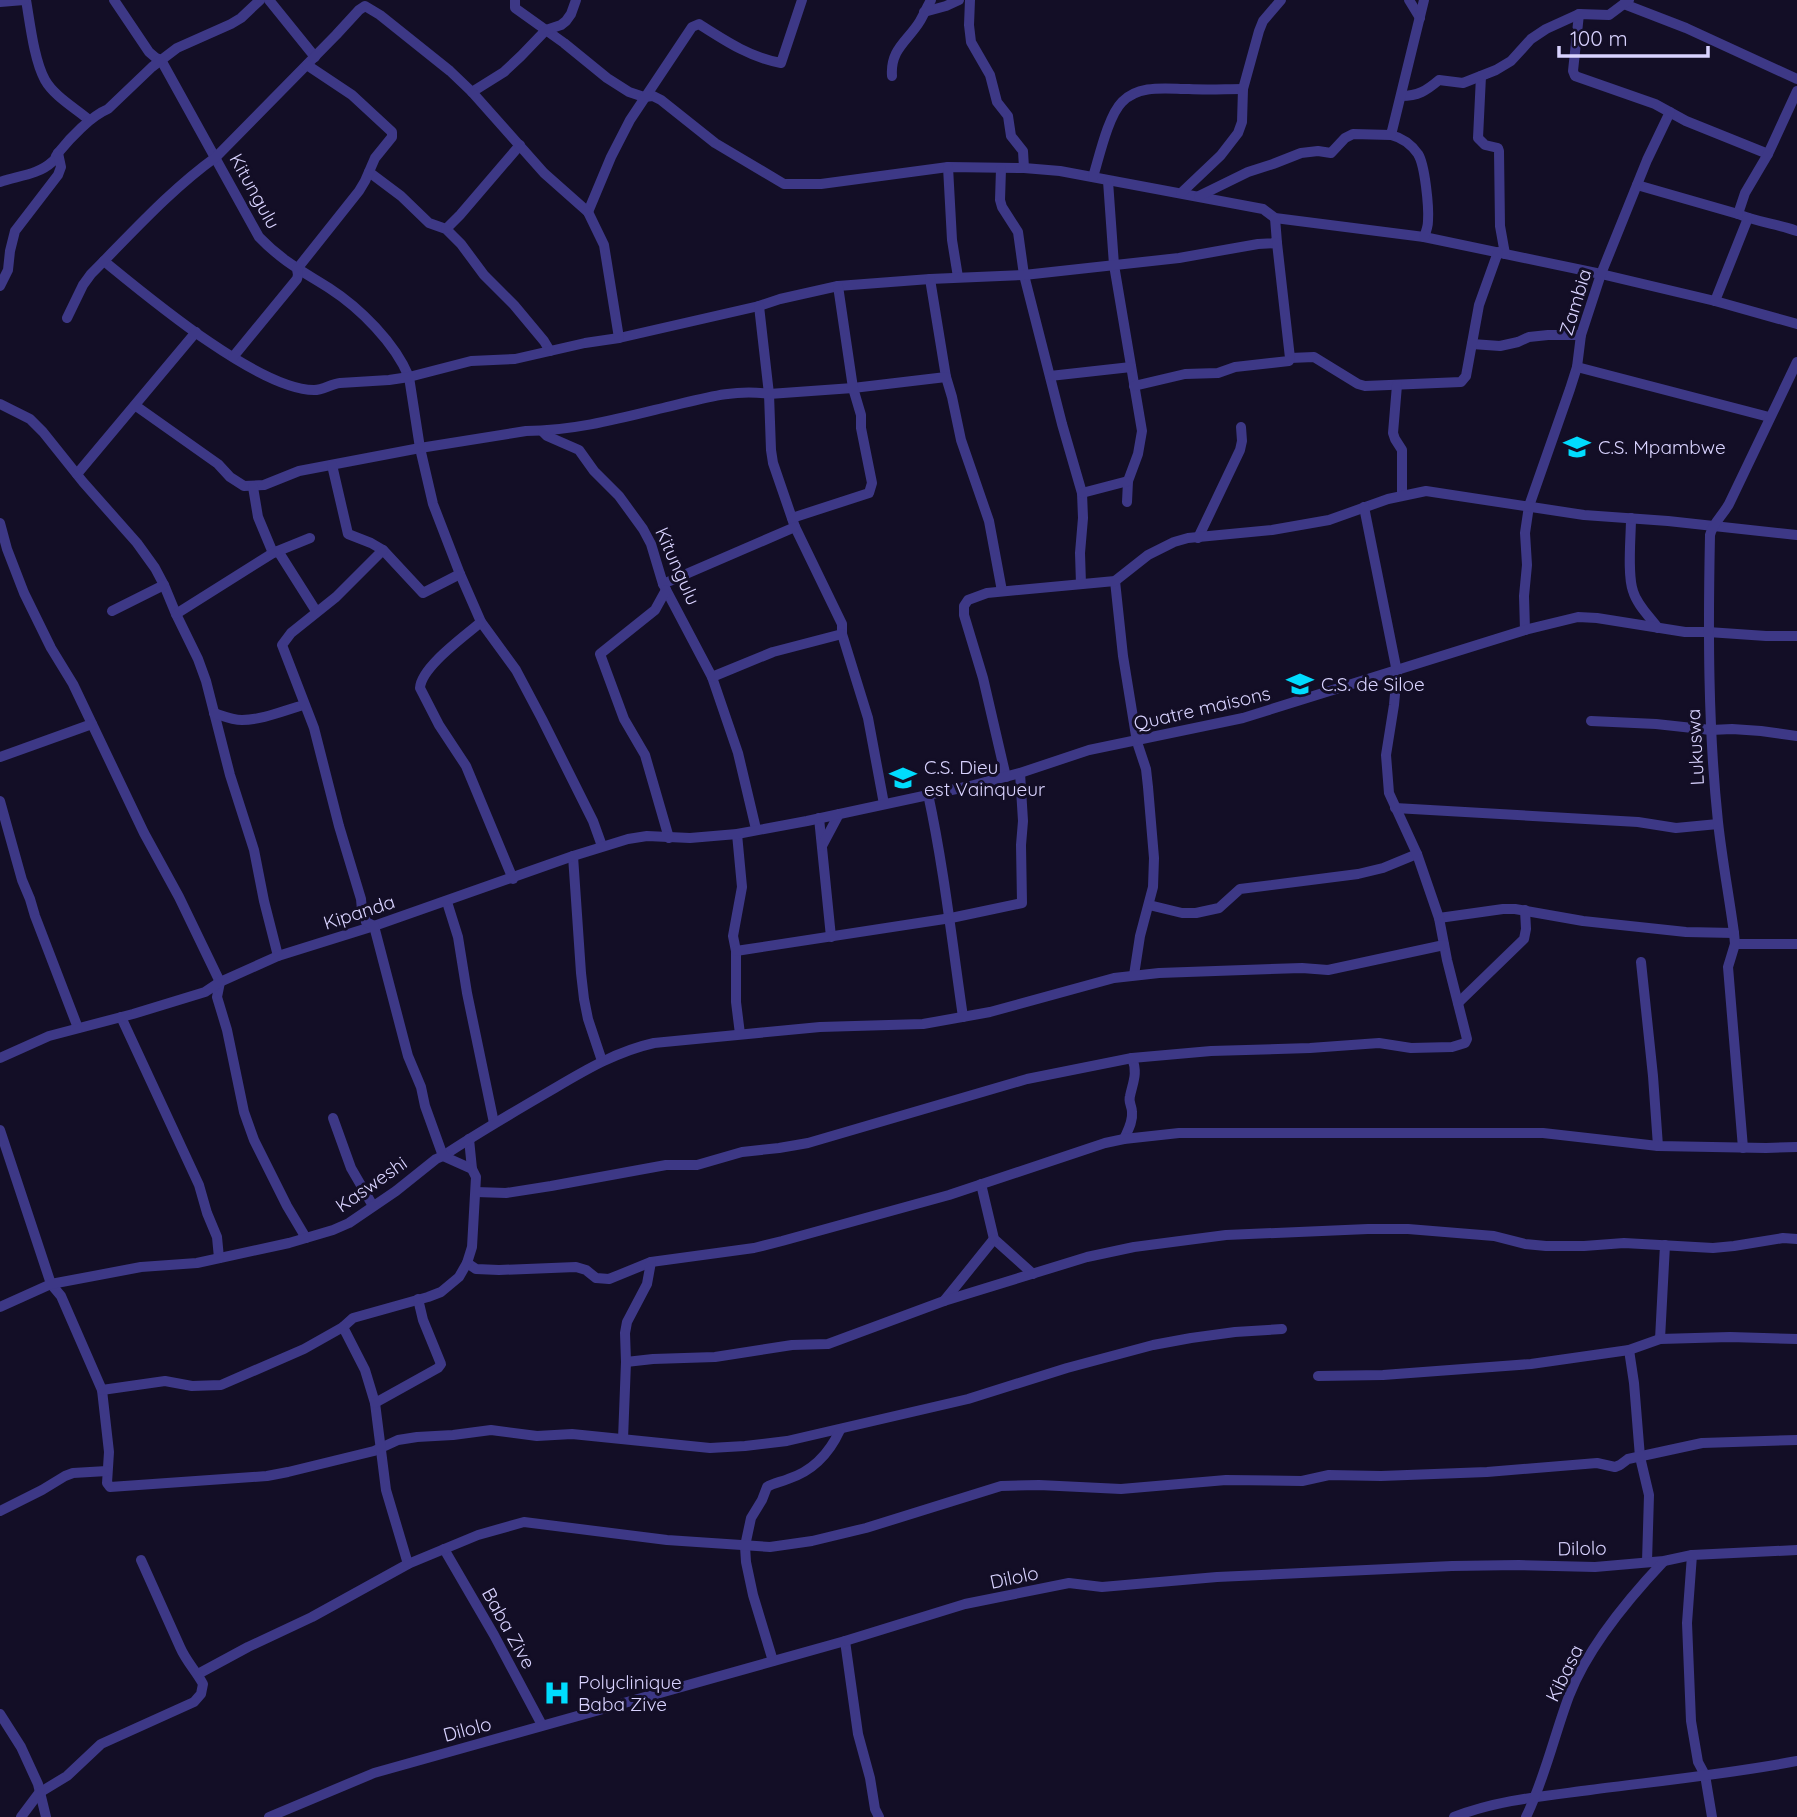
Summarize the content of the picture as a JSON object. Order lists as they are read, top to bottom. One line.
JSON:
{"streets":{"street":["Kitungulu","Zambia","Quatre maisons","Lukuswa","Kipanda","Kasweshi","Dilolo","Baba Zive","Kibasa"]},"crossings":[["Kitungulu","Quatre maisons"],["Zambia","Quatre maisons"],["Quatre maisons","Lukuswa"],["Quatre maisons","Kipanda"],["Dilolo","Baba Zive"],["Dilolo","Kibasa"]],"places":{"school or university":["C.S. Mpambwe","C.S. de Siloe","C.S. Dieu est Vainqueur"],"hospital":["Polyclinique Baba Zive"]},"scale_bar":"100 m"}
